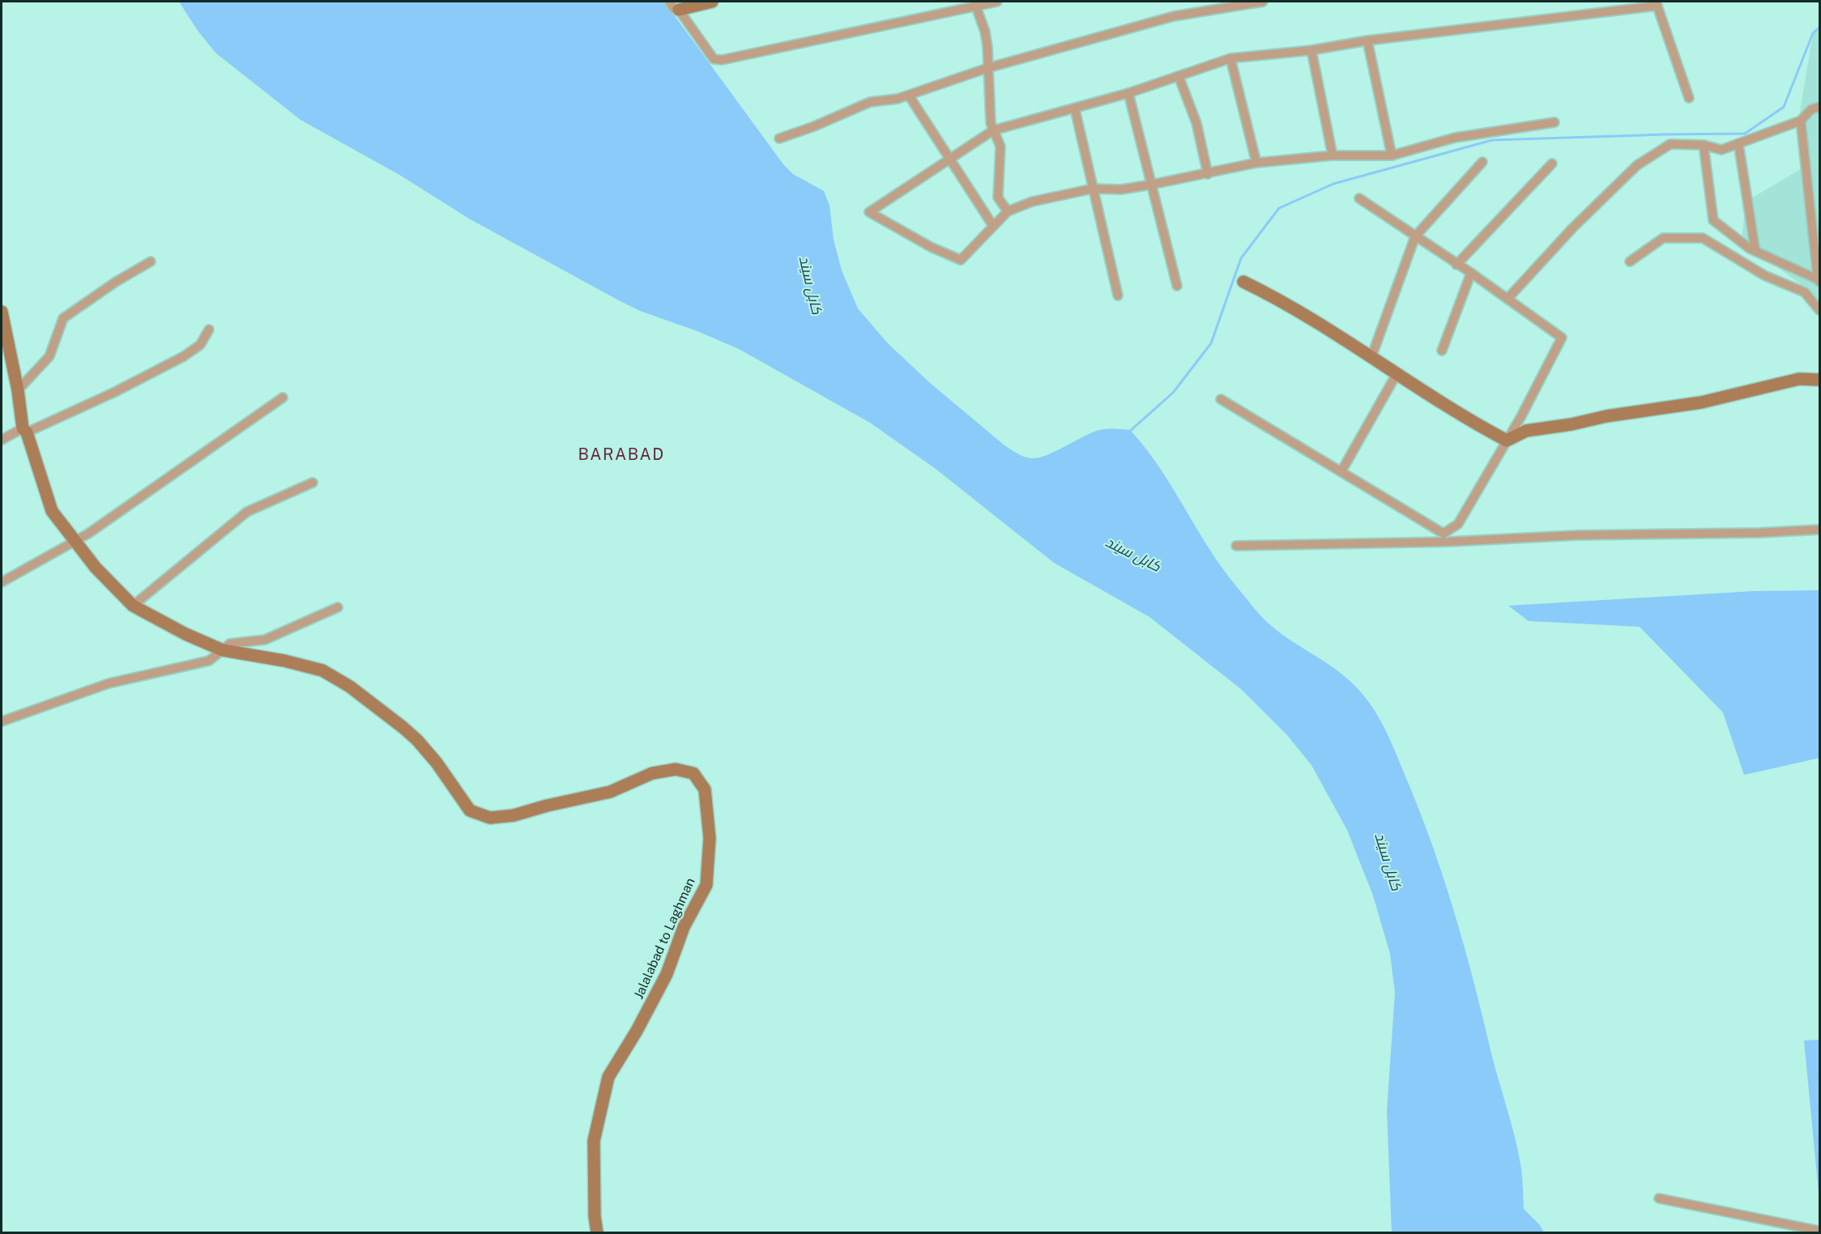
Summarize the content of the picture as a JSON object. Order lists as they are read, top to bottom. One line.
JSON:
{"streets":{"street":["Jalalabad to Laghman"]},"districts":["BARABAD"],"water":["کابل سيند"]}
